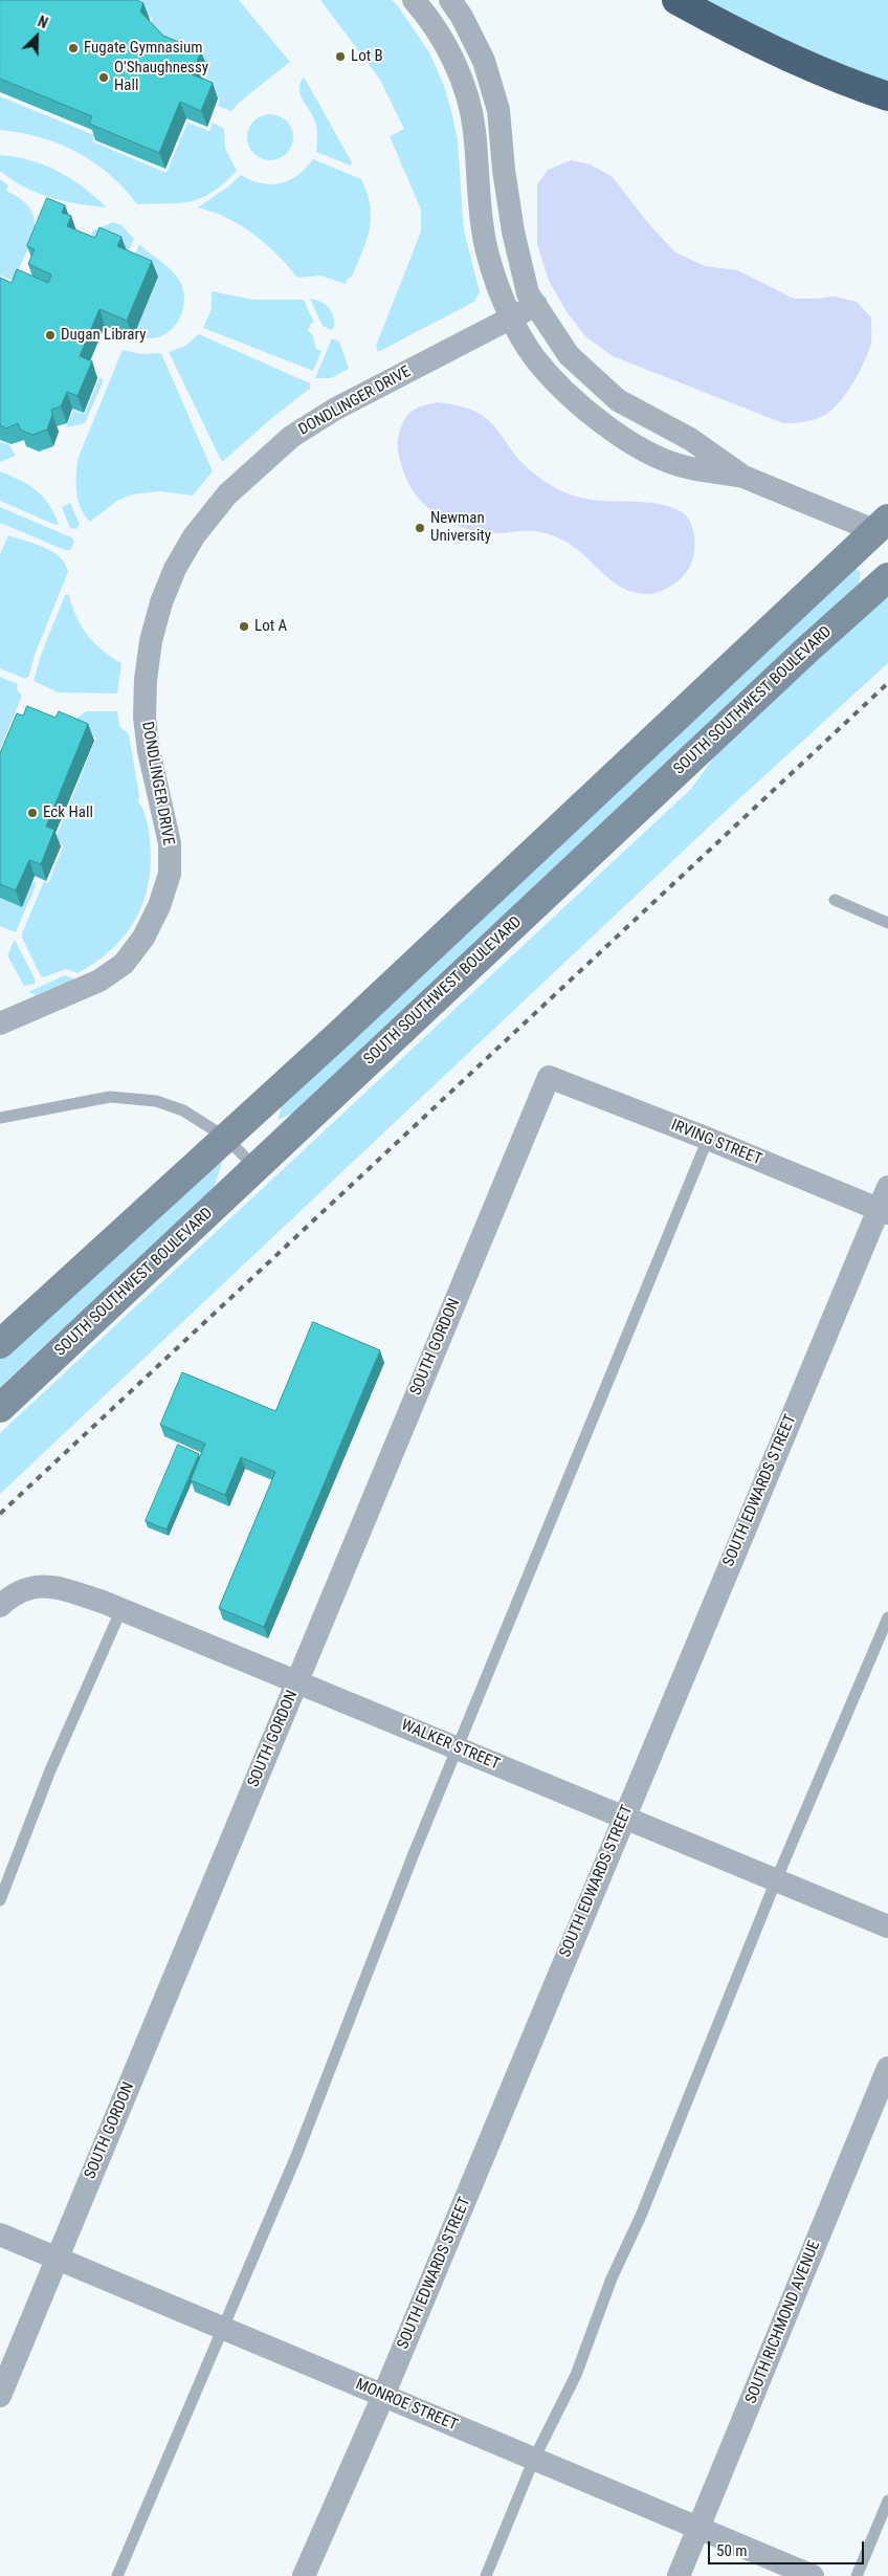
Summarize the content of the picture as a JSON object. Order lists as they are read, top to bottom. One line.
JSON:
{"streets":{"main road":["SOUTH SOUTHWEST BOULEVARD"],"street":["DONDLINGER DRIVE","IRVING STREET","SOUTH GORDON","SOUTH EDWARDS STREET","WALKER STREET","SOUTH RICHMOND AVENUE","MONROE STREET"]},"crossings":[["IRVING STREET","SOUTH GORDON"],["IRVING STREET","SOUTH EDWARDS STREET"],["SOUTH GORDON","WALKER STREET"],["SOUTH GORDON","MONROE STREET"],["SOUTH EDWARDS STREET","WALKER STREET"],["SOUTH EDWARDS STREET","MONROE STREET"],["SOUTH RICHMOND AVENUE","MONROE STREET"]],"places":["Fugate Gymnasium","Lot B","O'Shaughnessy Hall","Dugan Library","Newman University","Lot A","Eck Hall"],"scale_bar":"50 m","north":"top right"}
